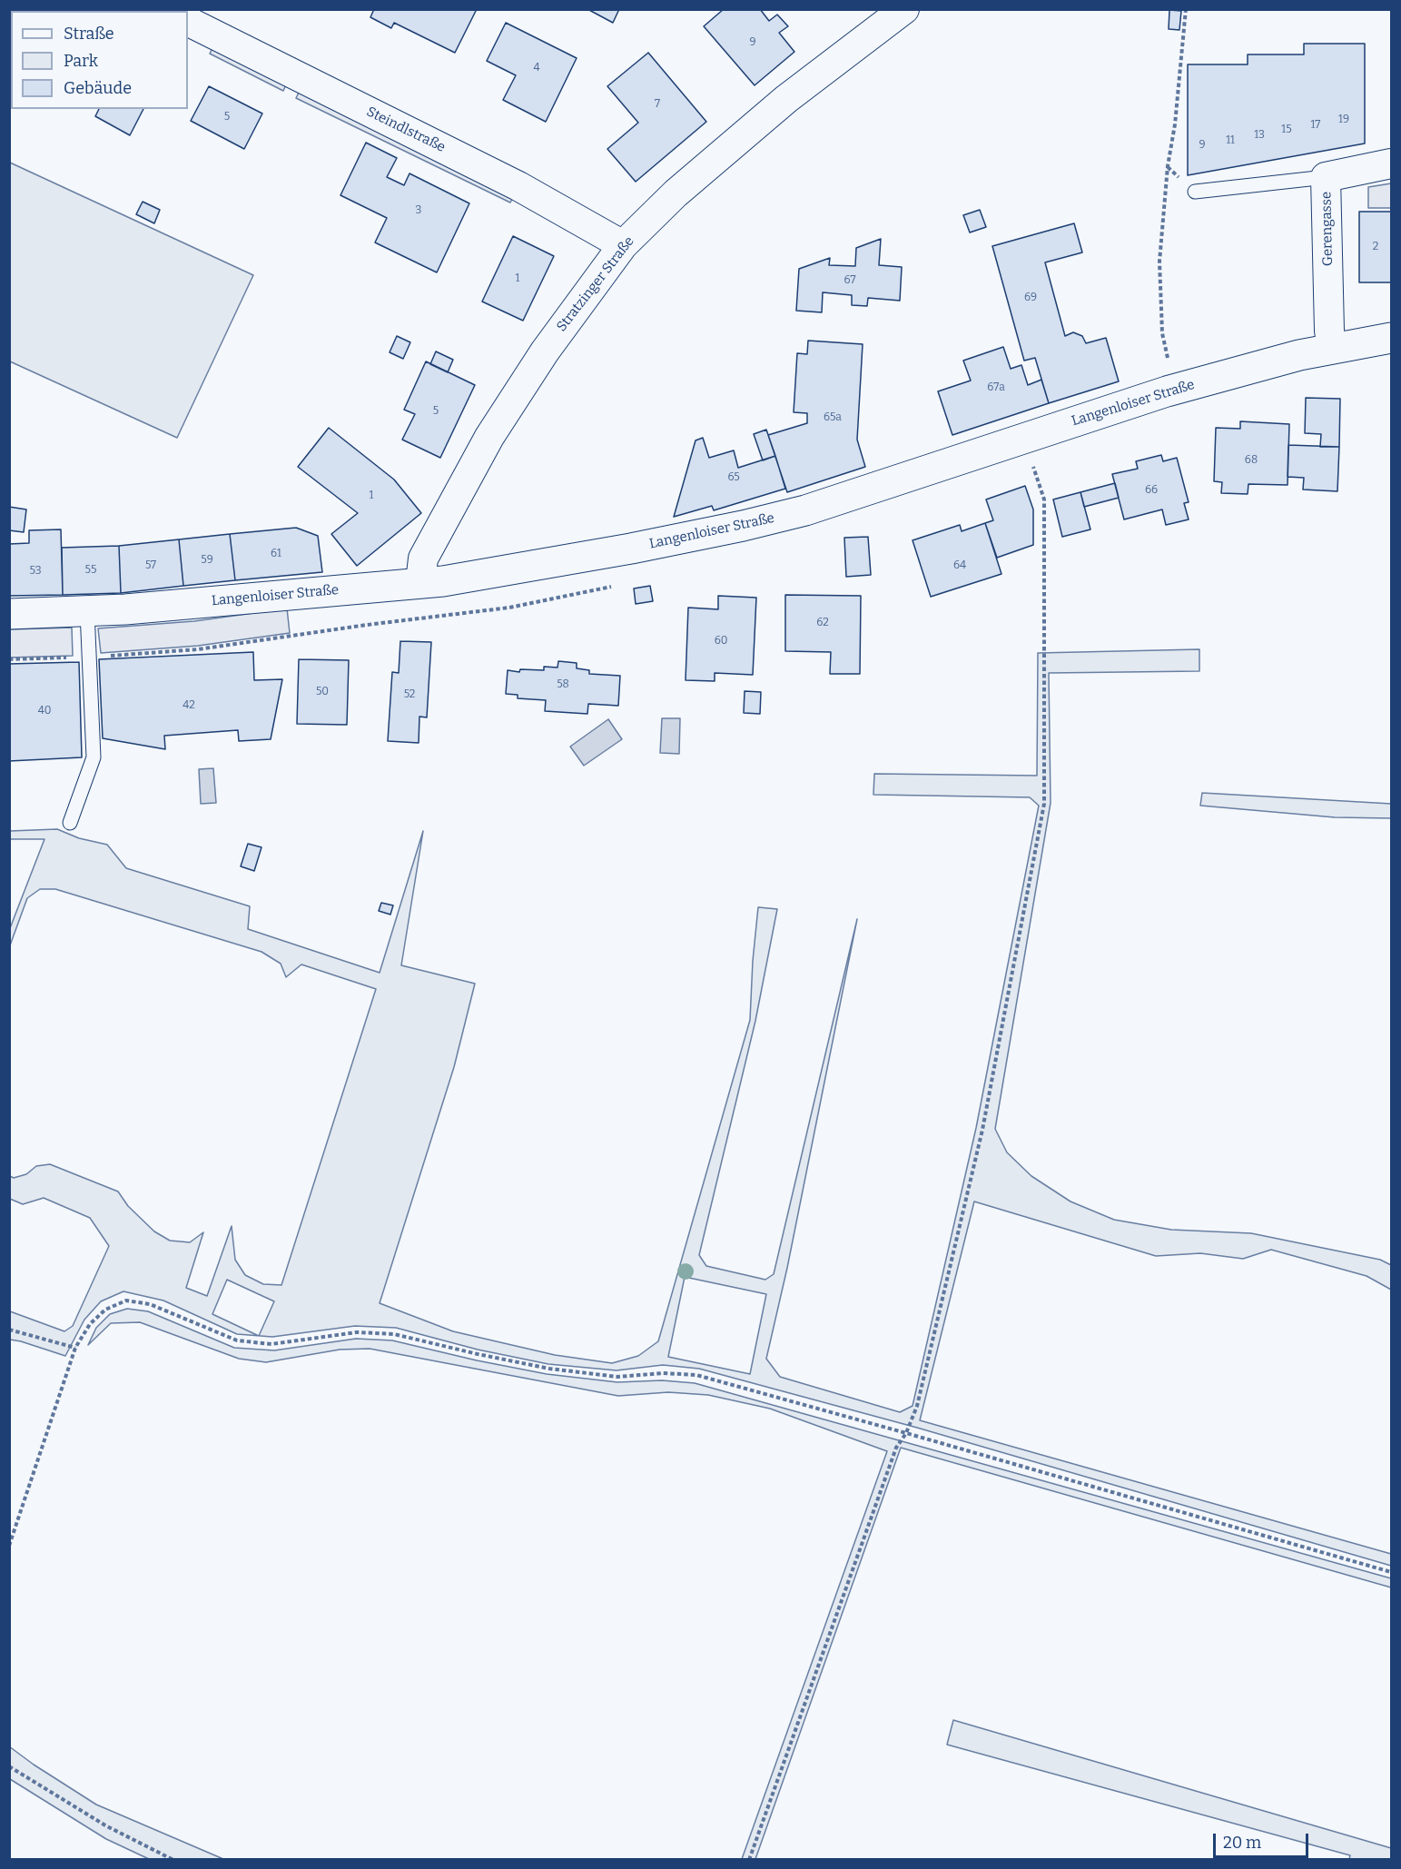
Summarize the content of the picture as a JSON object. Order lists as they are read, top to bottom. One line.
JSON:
{"streets":{"street":["Steindlstraße","Gerengasse","Stratzinger Straße","Langenloiser Straße"]},"crossings":[["Steindlstraße","Stratzinger Straße"],["Gerengasse","Langenloiser Straße"],["Stratzinger Straße","Langenloiser Straße"]],"house_numbers":["9","4","7","5","19","17","15","13","11","9","3","2","1","67","69","67a","5","65a","68","65","66","1","61","59","57","64","55","53","62","60","58","50","52","42","40"],"legend":["Straße","Park","Gebäude"],"scale_bar":"20 m"}
